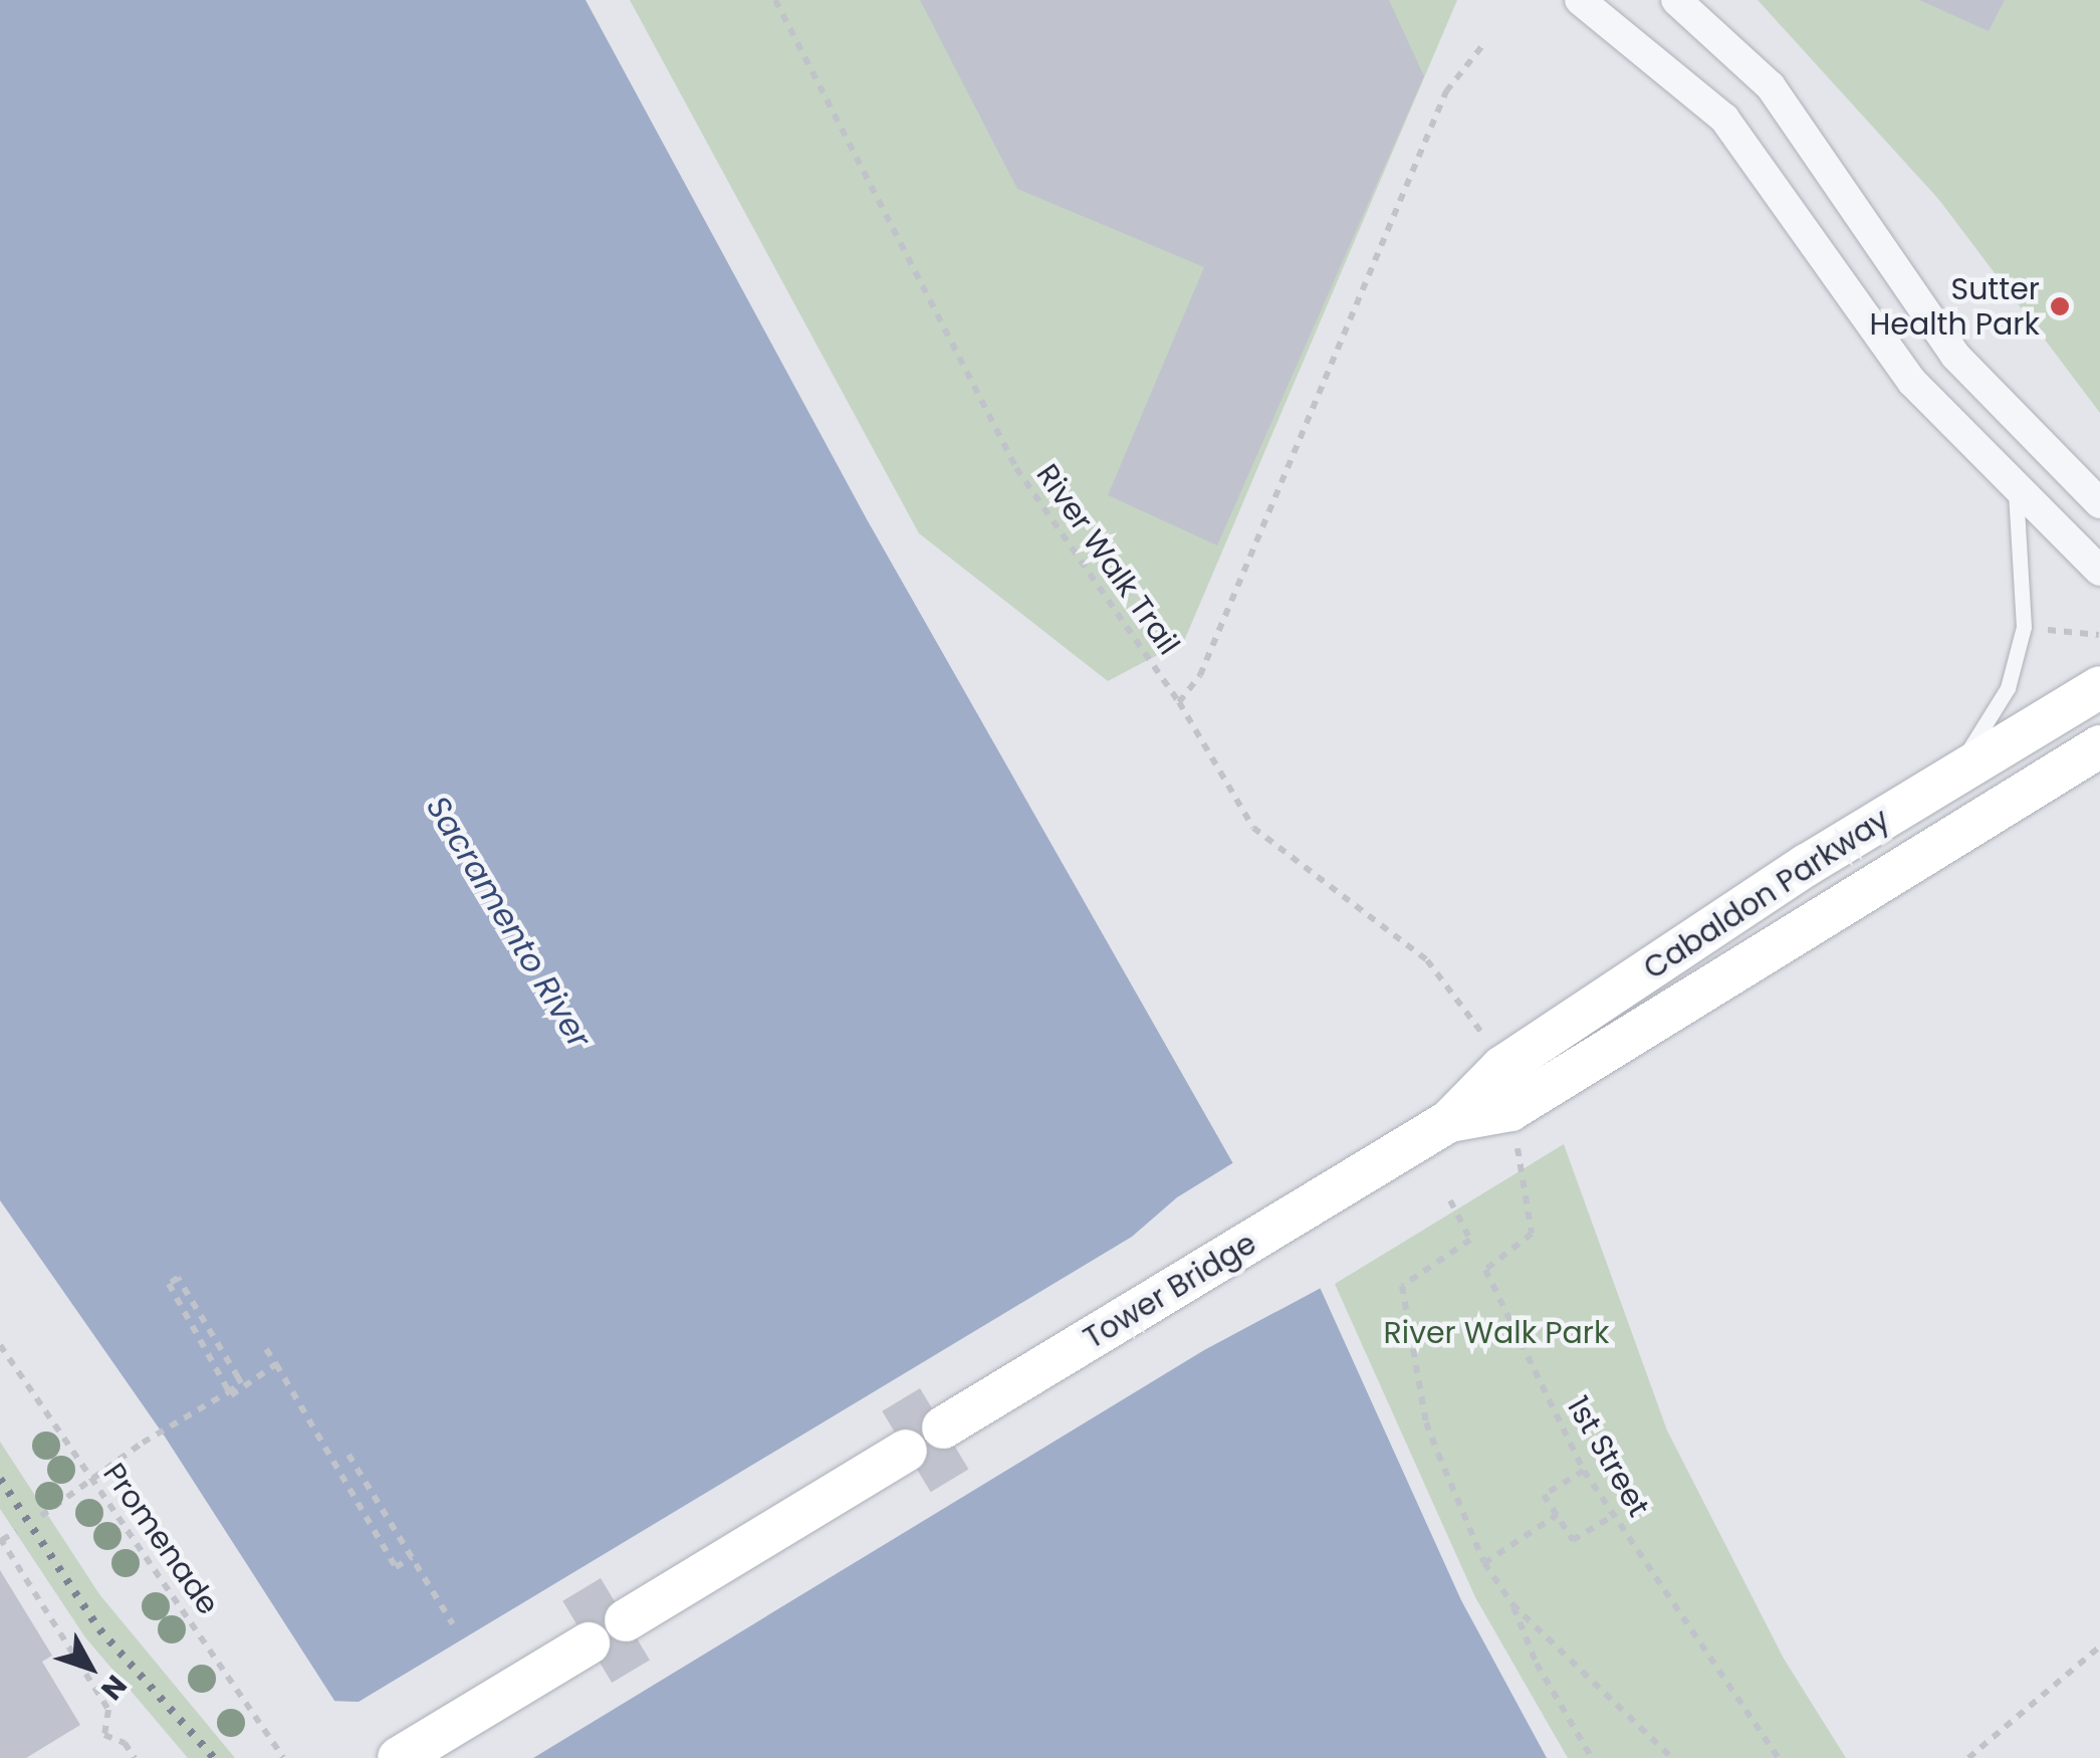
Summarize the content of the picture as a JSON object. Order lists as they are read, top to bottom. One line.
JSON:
{"streets":{"main road":["Cabaldon Parkway","Tower Bridge"],"path":["River Walk Trail","1st Street","Promenade"]},"crossings":[["River Walk Trail","Cabaldon Parkway"],["Cabaldon Parkway","Tower Bridge"],["Cabaldon Parkway","1st Street"]],"water":["Sacramento River"],"parks":["River Walk Park"],"places":["Sutter Health Park"],"north":"bottom right"}
